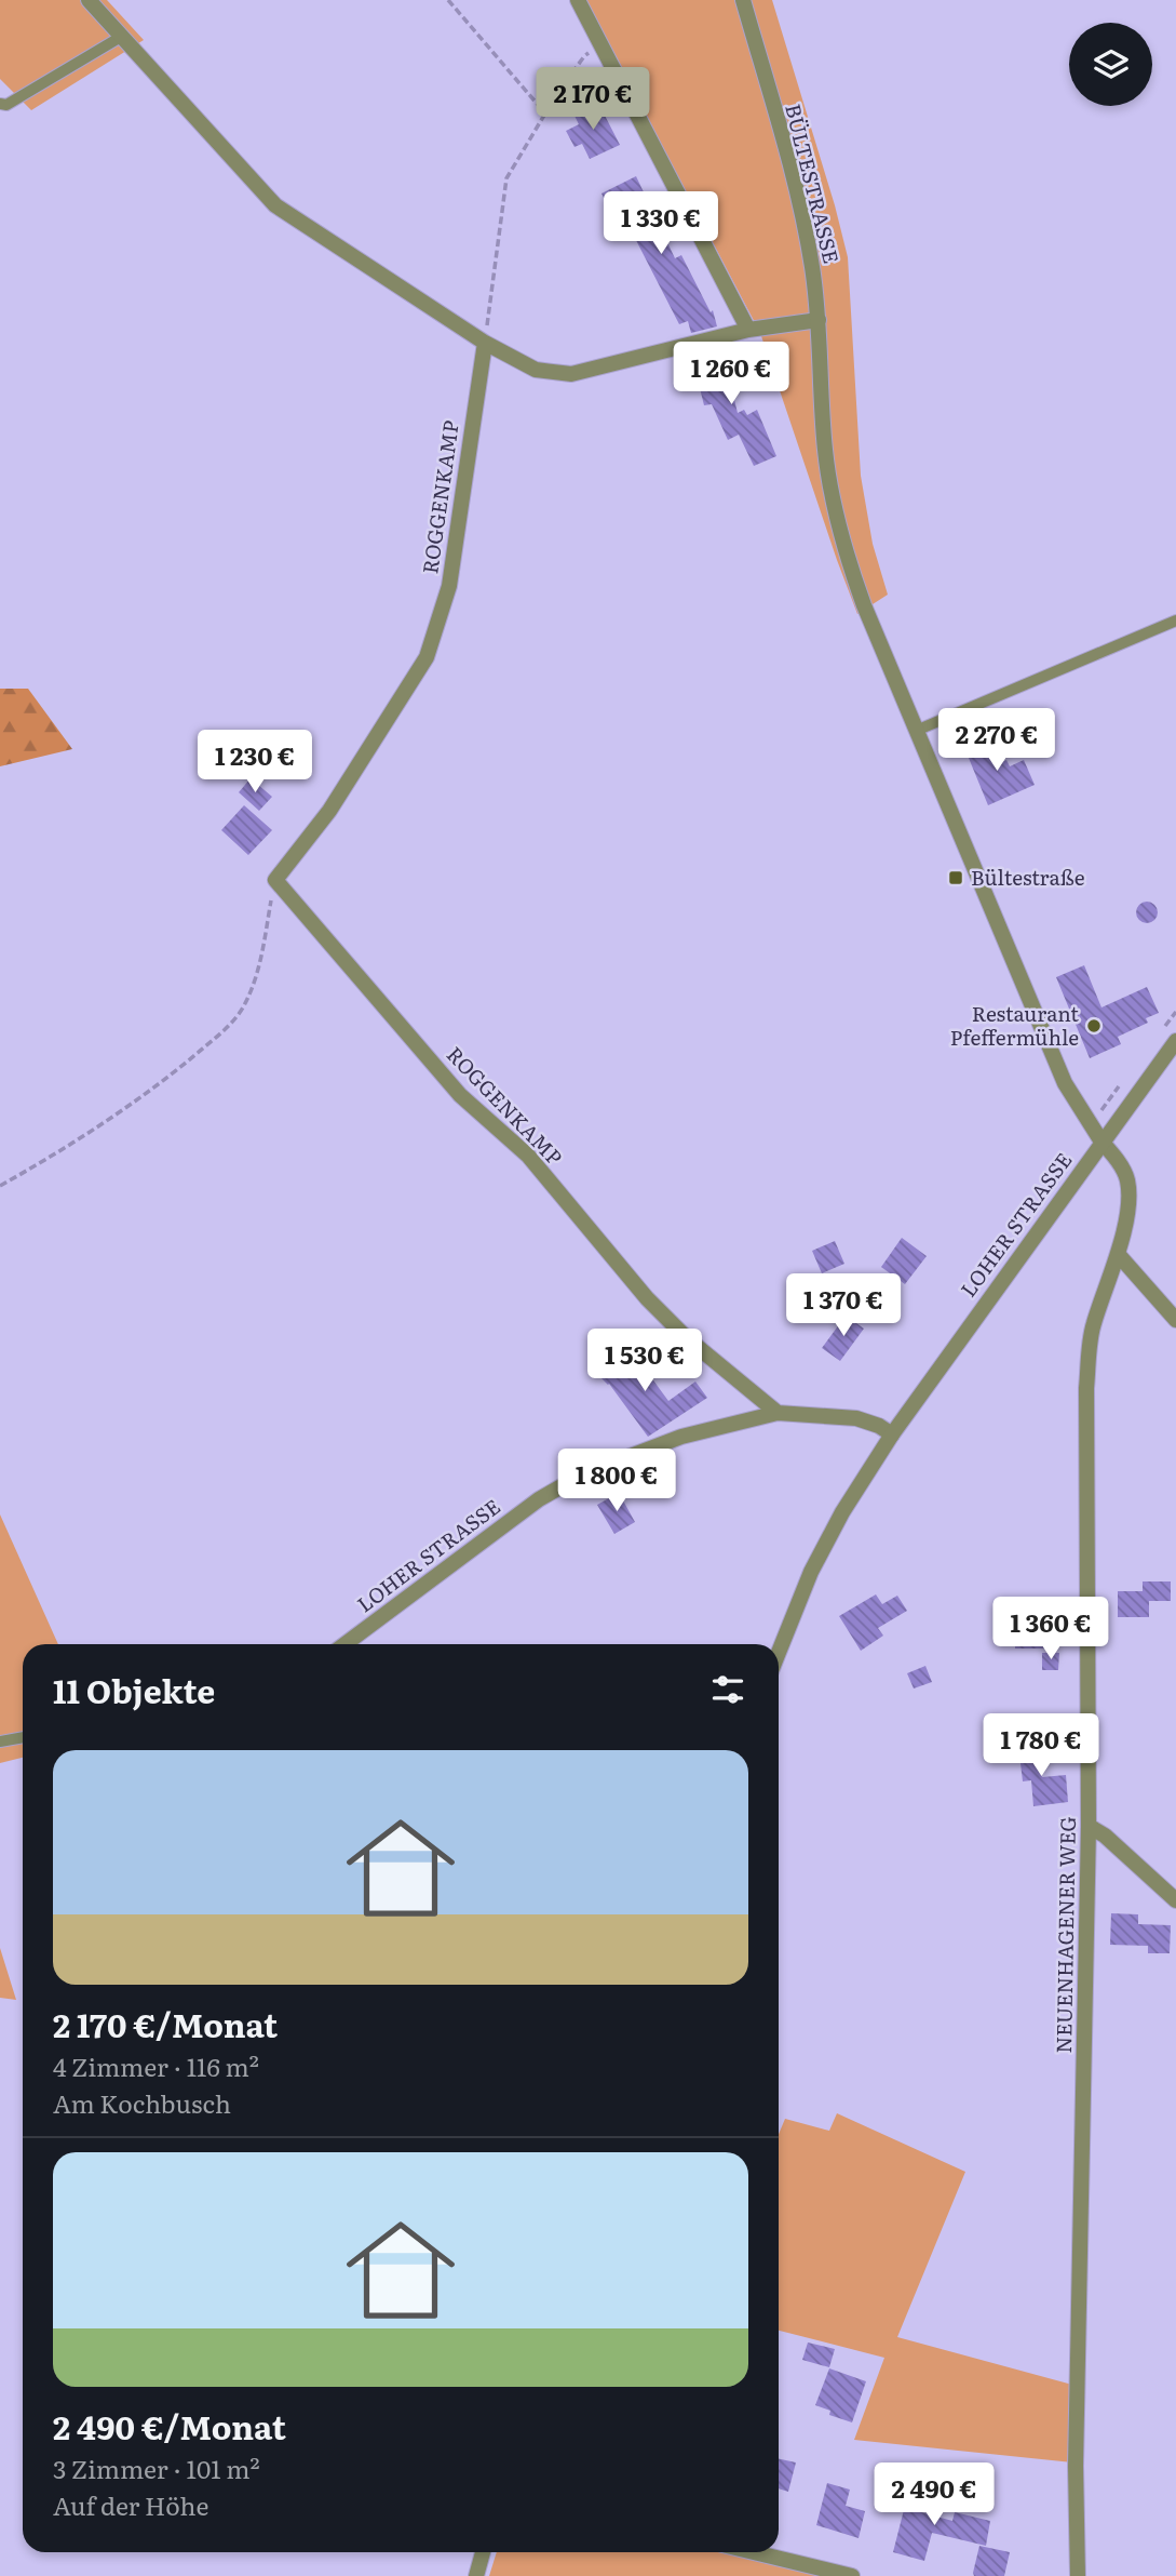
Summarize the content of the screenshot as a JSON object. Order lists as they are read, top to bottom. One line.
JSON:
{"streets":{"street":["BÜLTESTRASSE","ROGGENKAMP","LOHER STRASSE","NEUENHAGENER WEG"]},"crossings":[["BÜLTESTRASSE","LOHER STRASSE"],["BÜLTESTRASSE","NEUENHAGENER WEG"],["ROGGENKAMP","LOHER STRASSE"],["LOHER STRASSE","NEUENHAGENER WEG"]],"places":{"transit":["Bültestraße"],"other":["Restaurant Pfeffermühle"]},"page":{"price":["2 170 €","1 330 €","1 260 €","2 270 €","1 230 €","1 370 €","1 530 €","1 800 €","1 360 €","1 780 €","2 490 €"],"heading":"11 Objekte","list":[{"name":"2 170 €/Monat","note":"4 Zimmer · 116 m² · Am Kochbusch"},{"name":"2 490 €/Monat","note":"3 Zimmer · 101 m² · Auf der Höhe"}]}}
